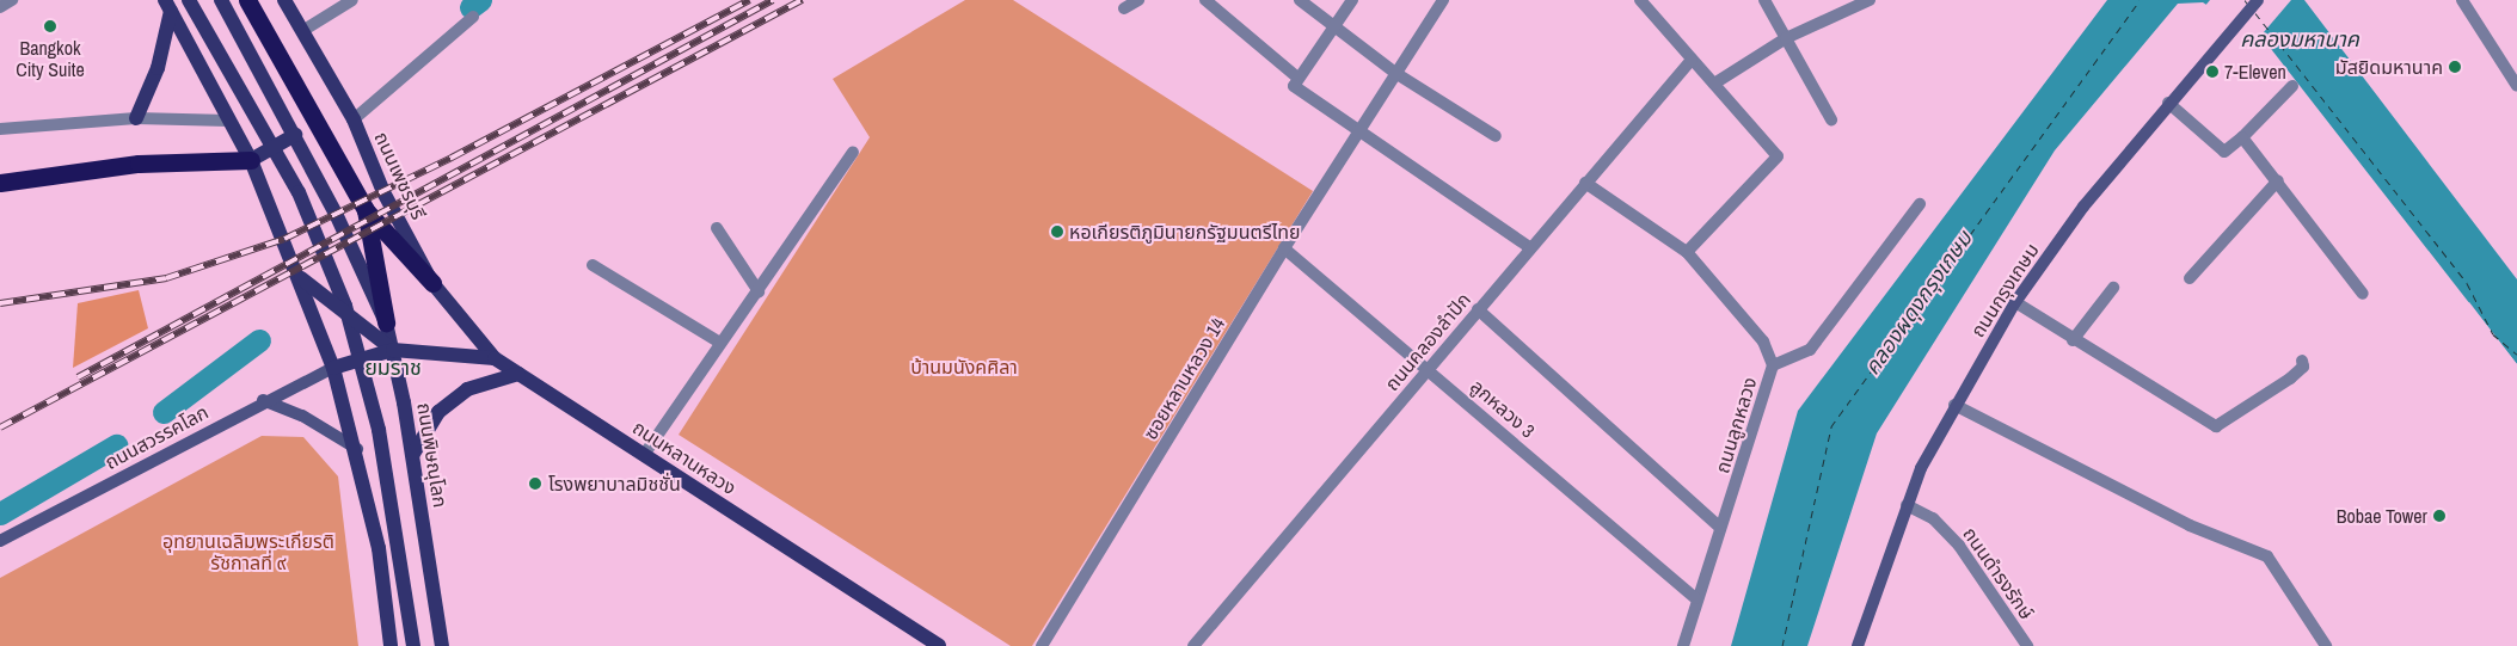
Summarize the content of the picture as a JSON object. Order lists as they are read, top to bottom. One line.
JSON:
{"streets":{"main road":["ถนนเพชรบุรี","ถนนกรุงเกษม","ถนนสวรรคโลก","ถนนพิษณุโลก","ถนนหลานหลวง"],"street":["ถนนคลองลำปัก","ซอยหลานหลวง 14","ลูกหลวง 3","ถนนลูกหลวง","ถนนดำรงรักษ์"]},"crossings":[["ถนนเพชรบุรี","ถนนหลานหลวง"],["ถนนกรุงเกษม","ถนนดำรงรักษ์"],["ถนนคลองลำปัก","ลูกหลวง 3"],["ถนนคลองลำปัก","ถนนลูกหลวง"],["ซอยหลานหลวง 14","ลูกหลวง 3"],["ลูกหลวง 3","ถนนลูกหลวง"],["ถนนพิษณุโลก","ถนนหลานหลวง"]],"districts":["ยมราช"],"water":["คลองมหานาค","คลองผดุงกรุงเกษม"],"parks":["บ้านมนังคศิลา","อุทยานเฉลิมพระเกียรติ รัชกาลที่ ๙"],"places":["Bangkok City Suite","มัสยิดมหานาค","7-Eleven","หอเกียรติภูมินายกรัฐมนตรีไทย","โรงพยาบาลมิชชั่น","Bobae Tower"]}
